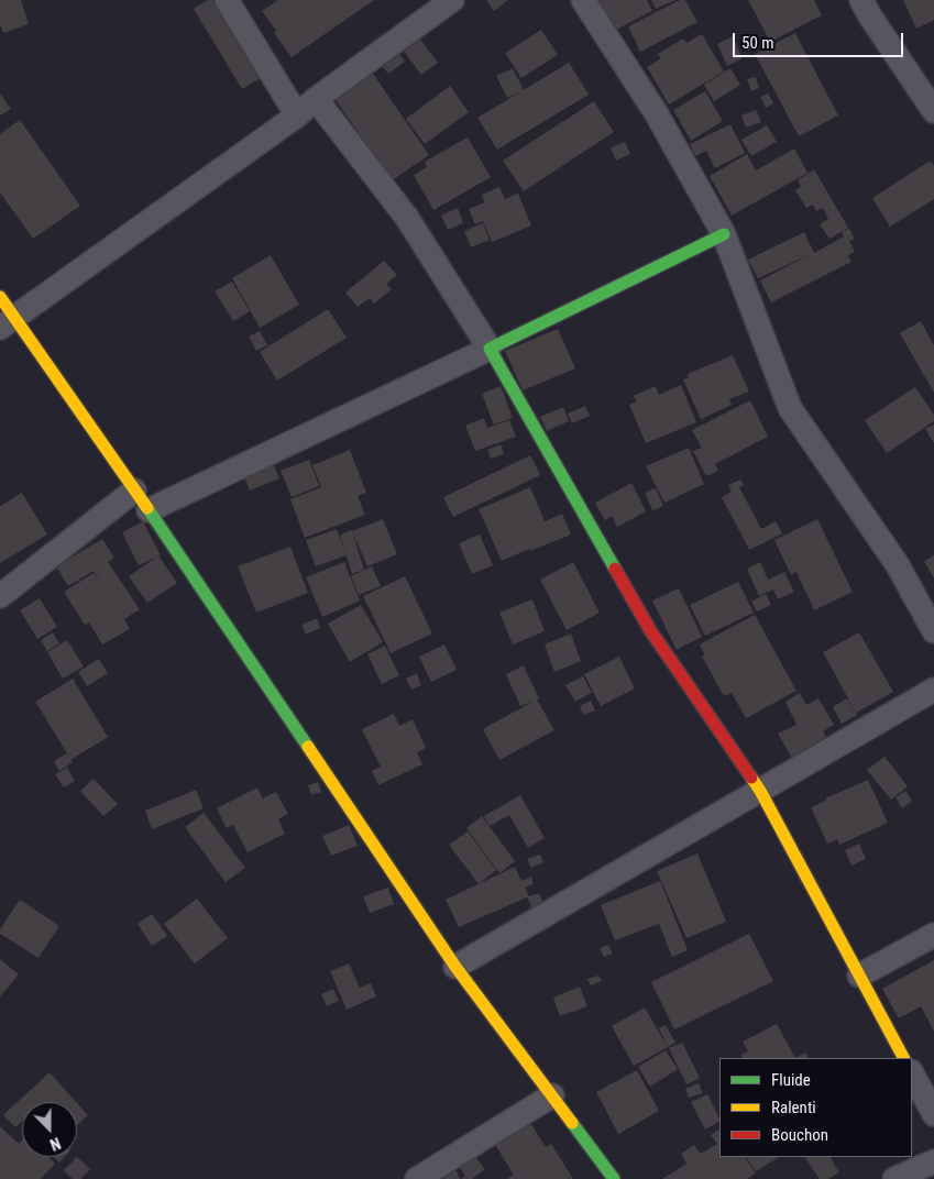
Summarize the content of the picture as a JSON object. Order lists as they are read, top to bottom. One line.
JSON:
{"legend":["Fluide","Ralenti","Bouchon"],"scale_bar":"50 m","north":"bottom"}
